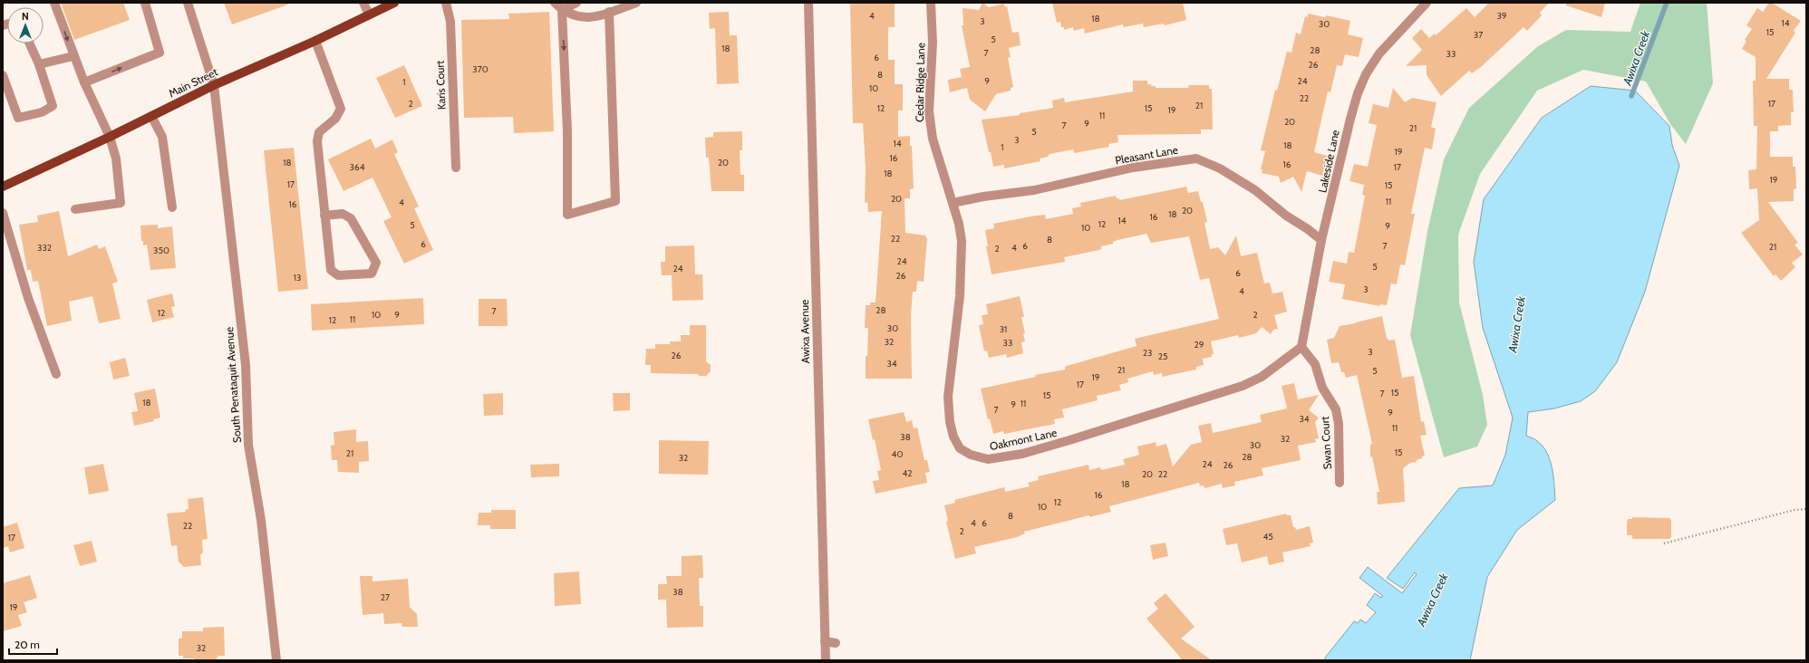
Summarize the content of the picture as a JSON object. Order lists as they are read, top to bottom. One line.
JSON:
{"streets":{"main road":["Main Street"],"street":["Cedar Ridge Lane","Karis Court","Pleasant Lane","Lakeside Lane","Awixa Avenue","South Penataquit Avenue","Oakmont Lane","Swan Court"]},"crossings":[["Main Street","South Penataquit Avenue"],["Cedar Ridge Lane","Pleasant Lane"],["Cedar Ridge Lane","Oakmont Lane"],["Pleasant Lane","Lakeside Lane"],["Pleasant Lane","Oakmont Lane"],["Lakeside Lane","Oakmont Lane"],["Lakeside Lane","Swan Court"],["Oakmont Lane","Swan Court"]],"water":["Awixa Creek"],"house_numbers":["4","39","18","3","14","30","15","37","5","18","28","7","33","6","26","370","8","9","24","1","10","22","2","17","21","12","15","19","11","20","9","7","21","5","3","14","18","1","19","16","18","20","16","364","17","18","19","17","15","20","11","4","16","20","18","16","14","12","5","9","10","22","8","6","6","7","21","332","4","2","350","24","5","24","6","26","13","3","4","28","7","12","10","9","2","11","12","30","31","32","33","29","3","23","26","25","34","21","5","19","17","15","7","15","18","11","9","7","9","34","11","38","32","30","15","21","40","28","32","24","26","42","20","22","18","16","12","10","8","4","6","22","2","45","17","38","27","19","32"],"scale_bar":"20 m","north":"top"}
